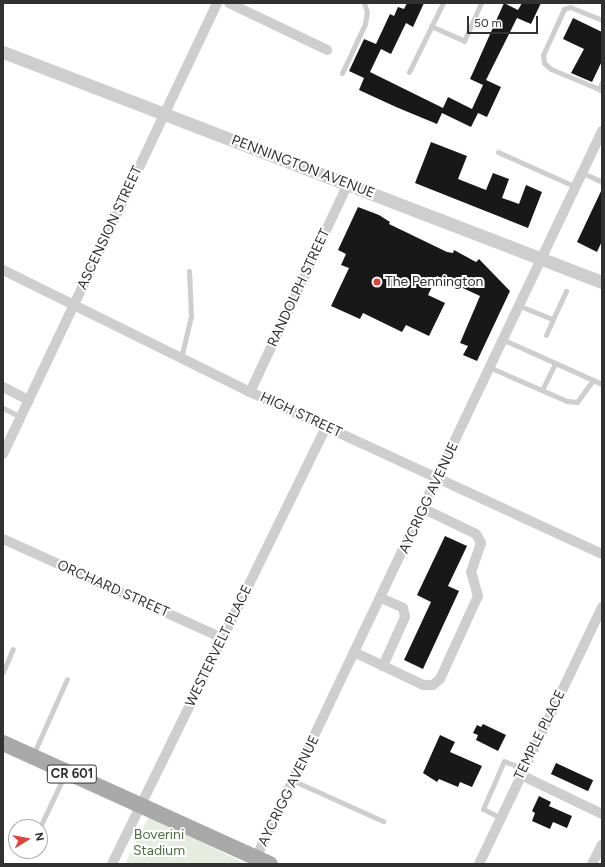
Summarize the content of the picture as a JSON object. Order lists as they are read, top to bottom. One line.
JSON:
{"streets":{"main road":["CR 601"],"street":["PENNINGTON AVENUE","ASCENSION STREET","RANDOLPH STREET","HIGH STREET","AYCRIGG AVENUE","ORCHARD STREET","WESTERVELT PLACE","TEMPLE PLACE"]},"crossings":[["PENNINGTON AVENUE","ASCENSION STREET"],["PENNINGTON AVENUE","RANDOLPH STREET"],["PENNINGTON AVENUE","AYCRIGG AVENUE"],["ASCENSION STREET","HIGH STREET"],["RANDOLPH STREET","HIGH STREET"],["HIGH STREET","AYCRIGG AVENUE"],["HIGH STREET","WESTERVELT PLACE"],["AYCRIGG AVENUE","CR 601"],["ORCHARD STREET","WESTERVELT PLACE"],["WESTERVELT PLACE","CR 601"]],"parks":["Boverini Stadium"],"places":["The Pennington"],"scale_bar":"50 m","north":"right"}
